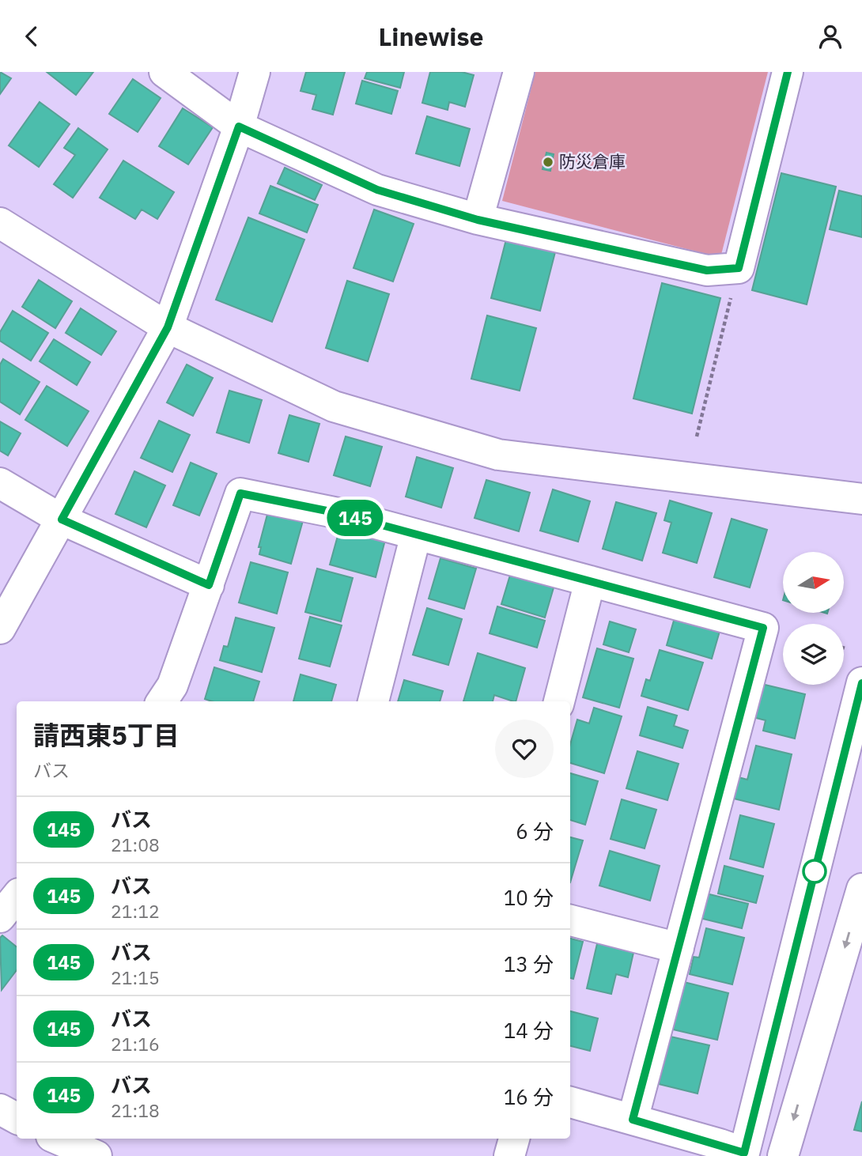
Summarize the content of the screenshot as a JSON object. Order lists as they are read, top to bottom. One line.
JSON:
{"places":["防災倉庫"],"lines":["bus line 145"],"north":"right","page":{"header":"Linewise","on_map":"145","heading":["請西東5丁目","バス"],"list":[{"mark":"145","name":"バス","note":"21:08","value":"6 分"},{"mark":"145","name":"バス","note":"21:12","value":"10 分"},{"mark":"145","name":"バス","note":"21:15","value":"13 分"},{"mark":"145","name":"バス","note":"21:16","value":"14 分"},{"mark":"145","name":"バス","note":"21:18","value":"16 分"}]}}
